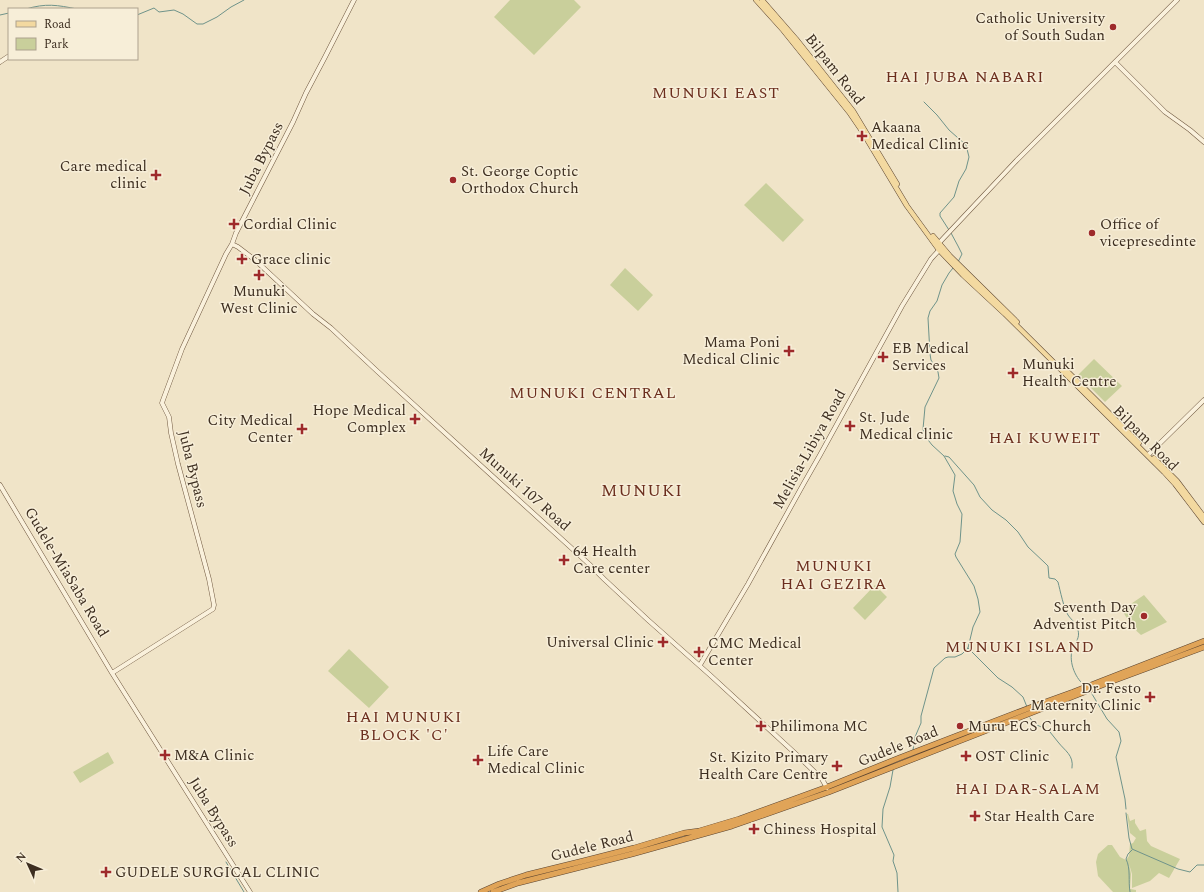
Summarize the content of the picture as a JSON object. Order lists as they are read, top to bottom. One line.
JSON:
{"streets":{"highway":["Gudele Road"],"main road":["Bilpam Road","Juba Bypass","Melisia-Libiya Road","Munuki 107 Road","Gudele-MiaSaba Road"]},"crossings":[["Bilpam Road","Melisia-Libiya Road"],["Juba Bypass","Munuki 107 Road"],["Juba Bypass","Gudele-MiaSaba Road"],["Melisia-Libiya Road","Munuki 107 Road"],["Munuki 107 Road","Gudele Road"]],"districts":["HAI JUBA NABARI","MUNUKI EAST","MUNUKI CENTRAL","HAI KUWEIT","MUNUKI","MUNUKI HAI GEZIRA","MUNUKI ISLAND","HAI MUNUKI BLOCK 'C'","HAI DAR-SALAM"],"places":{"other":["Catholic University of South Sudan","St. George Coptic Orthodox Church","Office of vicepresedinte","Seventh Day Adventist Pitch","Muru ECS Church"],"health":["Akaana Medical Clinic","Care medical clinic","Cordial Clinic","Grace clinic","Munuki West Clinic","Mama Poni Medical Clinic","EB Medical Services","Munuki Health Centre","Hope Medical Complex","St. Jude Medical clinic","City Medical Center","64 Health Care center","Universal Clinic","CMC Medical Center","Dr. Festo Maternity Clinic","Philimona MC","M&A Clinic","OST Clinic","Life Care Medical Clinic","St. Kizito Primary Health Care Centre","Star Health Care","Chiness Hospital","GUDELE SURGICAL CLINIC"]},"legend":["Road","Park"],"north":"top left"}
